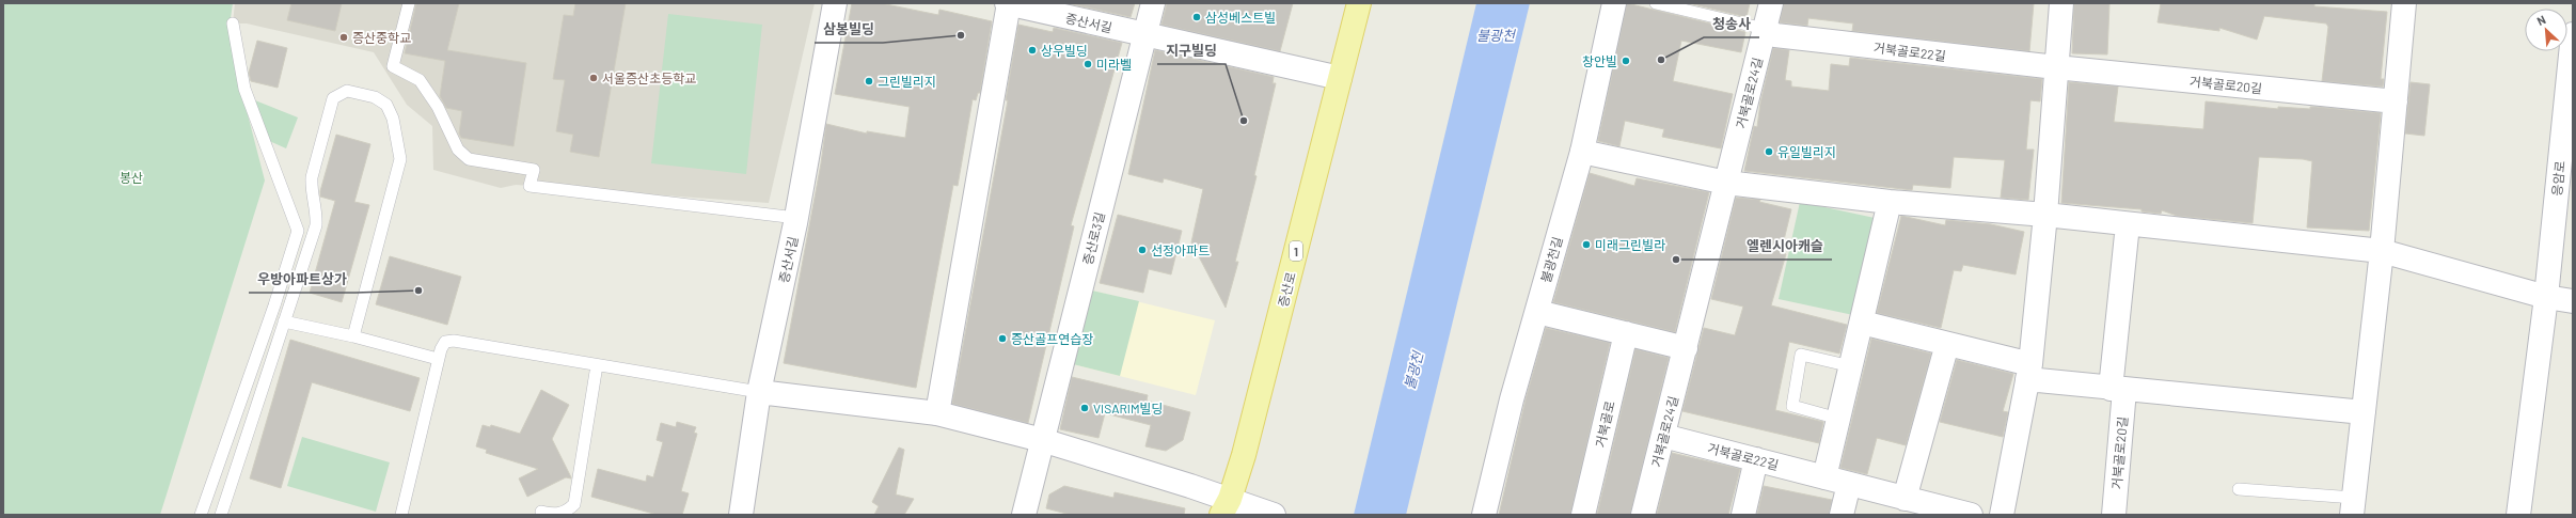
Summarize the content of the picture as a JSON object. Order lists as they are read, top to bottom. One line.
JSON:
{"streets":{"main road":["1","증산로"],"street":["증산서길","거북골로22길","거북골로20길","거북골로24길","응암로","증산로3길","불광천길","거북골로"]},"crossings":[["증산서길","증산로3길"],["거북골로22길","거북골로20길"],["거북골로22길","거북골로24길"]],"water":["불광천"],"parks":["봉산"],"places":["삼성베스트빌","삼봉빌딩","증산중학교","상우빌딩","청송사","창안빌","미라벨","서울증산초등학교","그린빌리지","지구빌딩","유일빌리지","미래그린빌라","선정아파트","엘렌시아캐슬","우방아파트상가","증산골프연습장","VISARIM빌딩"],"north":"top left"}
